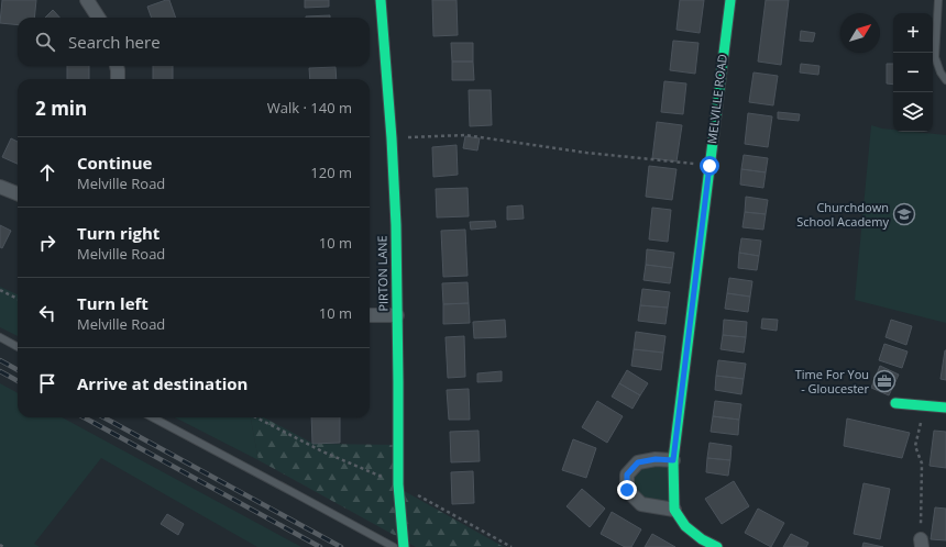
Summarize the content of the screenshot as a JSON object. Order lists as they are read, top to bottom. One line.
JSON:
{"streets":{"street":["MELVILLE ROAD","PIRTON LANE"]},"places":{"school or university":["Churchdown School Academy"],"office":["Time For You - Gloucester"]},"north":"top right","page":{"map_buttons":["+","−"],"search":"Search here","heading":["2 min","Walk · 140 m"],"list":[["Continue","Melville Road","120 m"],["Turn right","Melville Road","10 m"],["Turn left","Melville Road","10 m"],"Arrive at destination"]}}
